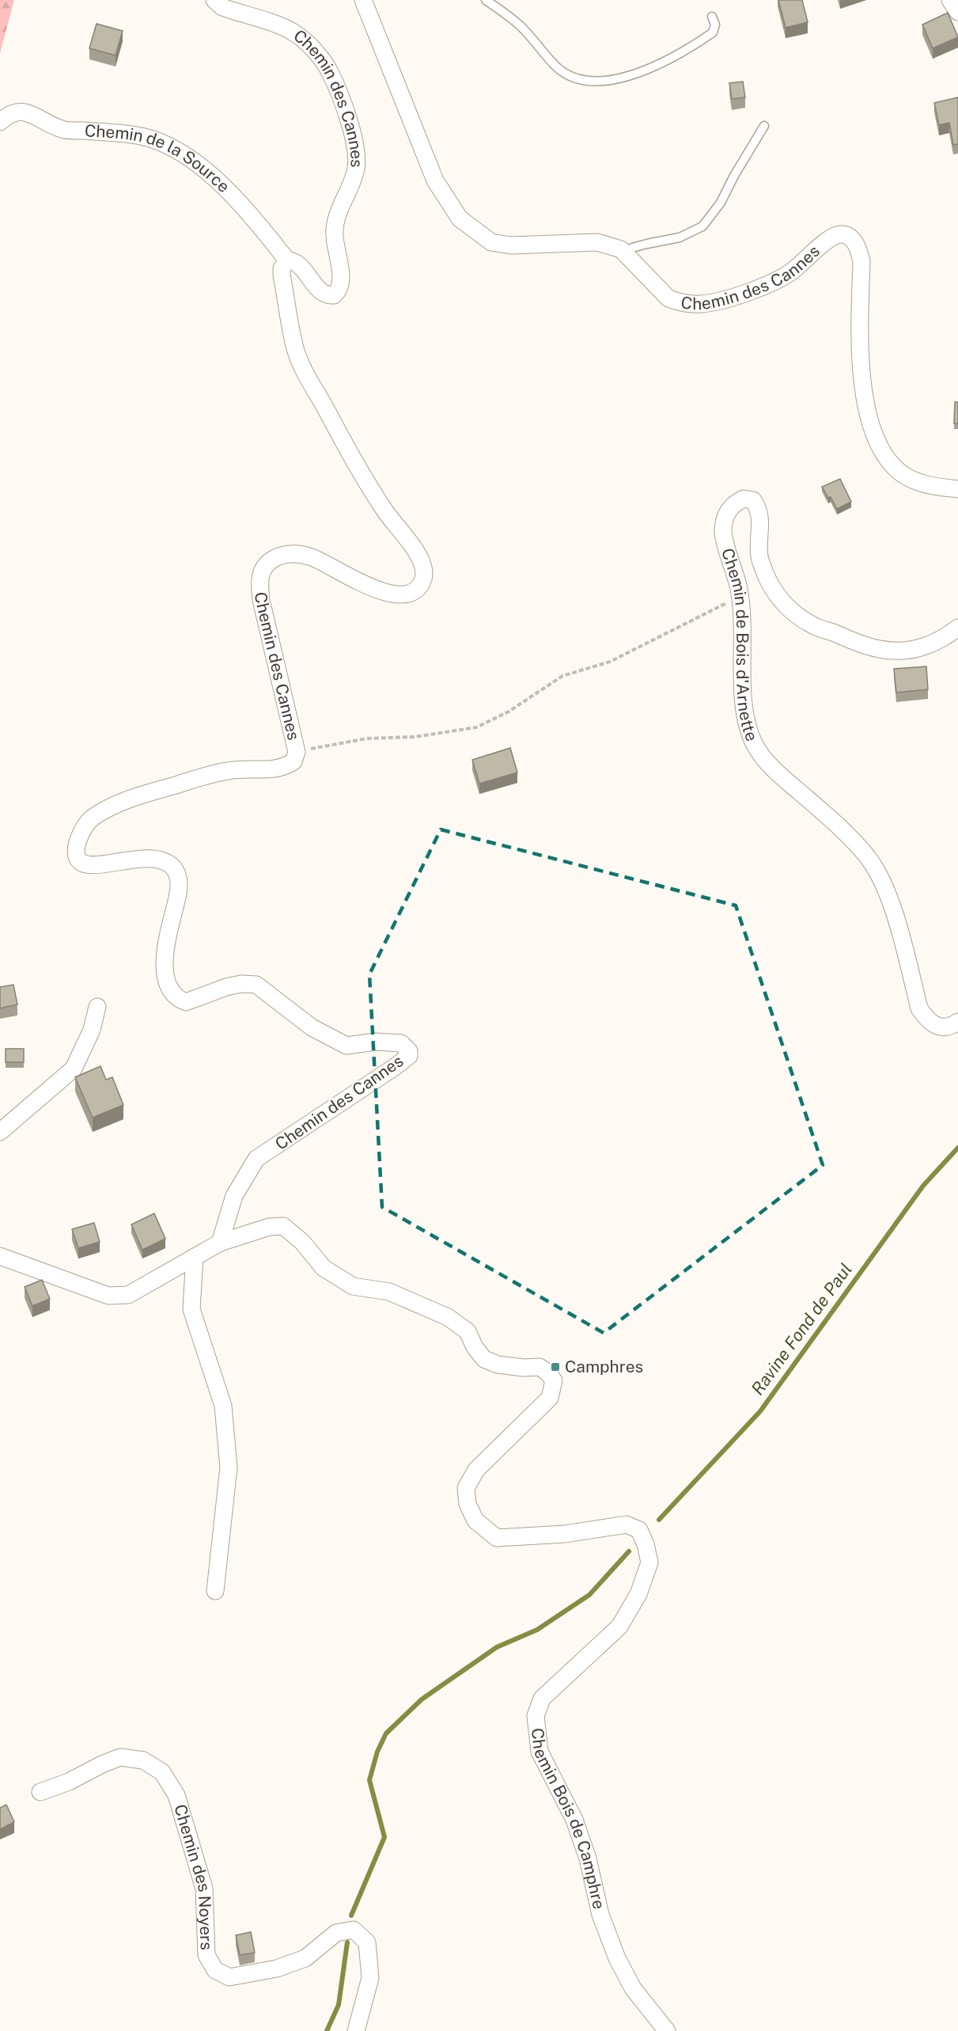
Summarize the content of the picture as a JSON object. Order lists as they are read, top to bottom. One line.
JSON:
{"streets":{"street":["Chemin des Cannes","Chemin de la Source","Chemin de Bois d'Arnette","Chemin Bois de Camphre","Chemin des Noyers"]},"crossings":[["Chemin des Cannes","Chemin de la Source"],["Chemin des Cannes","Chemin Bois de Camphre"]],"water":["Ravine Fond de Paul"],"places":{"transit":["Camphres"]}}
